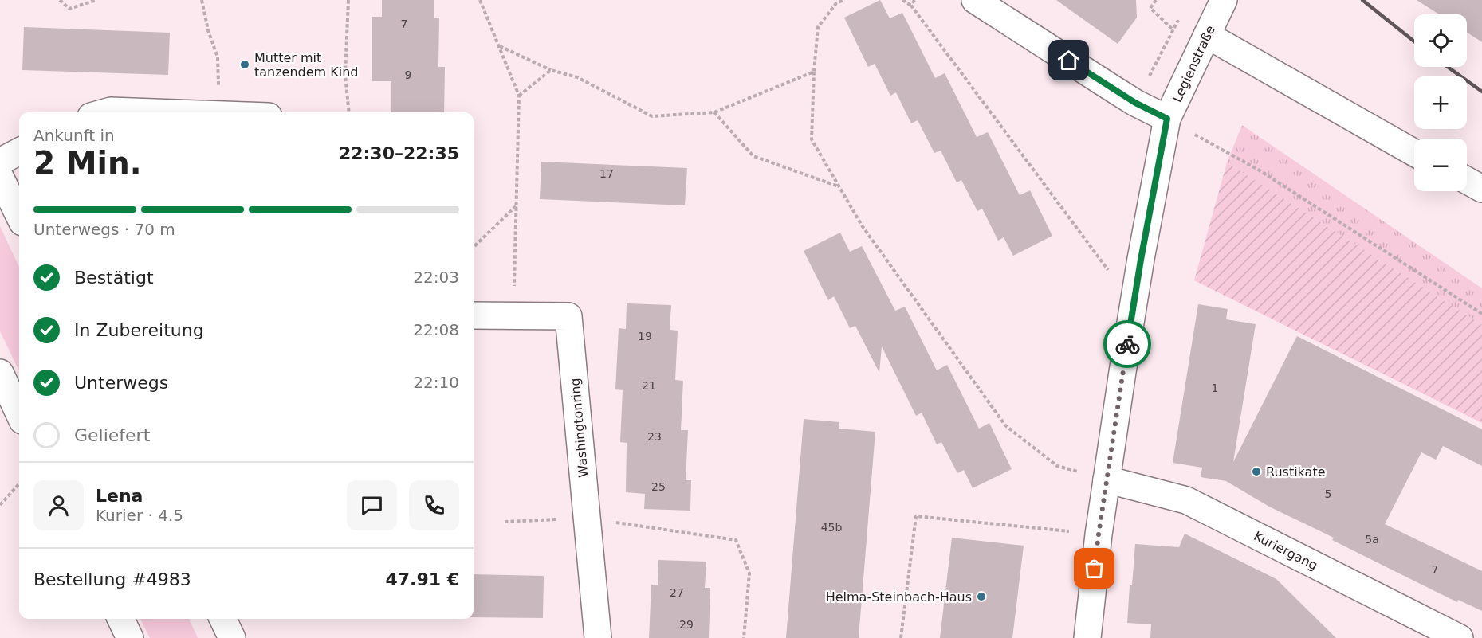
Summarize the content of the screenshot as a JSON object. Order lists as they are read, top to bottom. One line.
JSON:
{"streets":{"street":["Legienstraße","Washingtonring","Kuriergang"]},"crossings":[["Legienstraße","Kuriergang"]],"places":["Mutter mit tanzendem Kind","Rustikate","Helma-Steinbach-Haus"],"house_numbers":["7","9","17","19","21","1","23","25","5","45b","5a","7","27","29"],"page":{"map_buttons":["+","−"],"heading":["2 Min.","Ankunft in","22:30–22:35"],"panel":["Lena","Kurier · 4.5","Bestellung #4983","47.91 €"],"bar":"Unterwegs · 70 m","list":[["Bestätigt","22:03"],["In Zubereitung","22:08"],["Unterwegs","22:10"],"Geliefert"]}}
